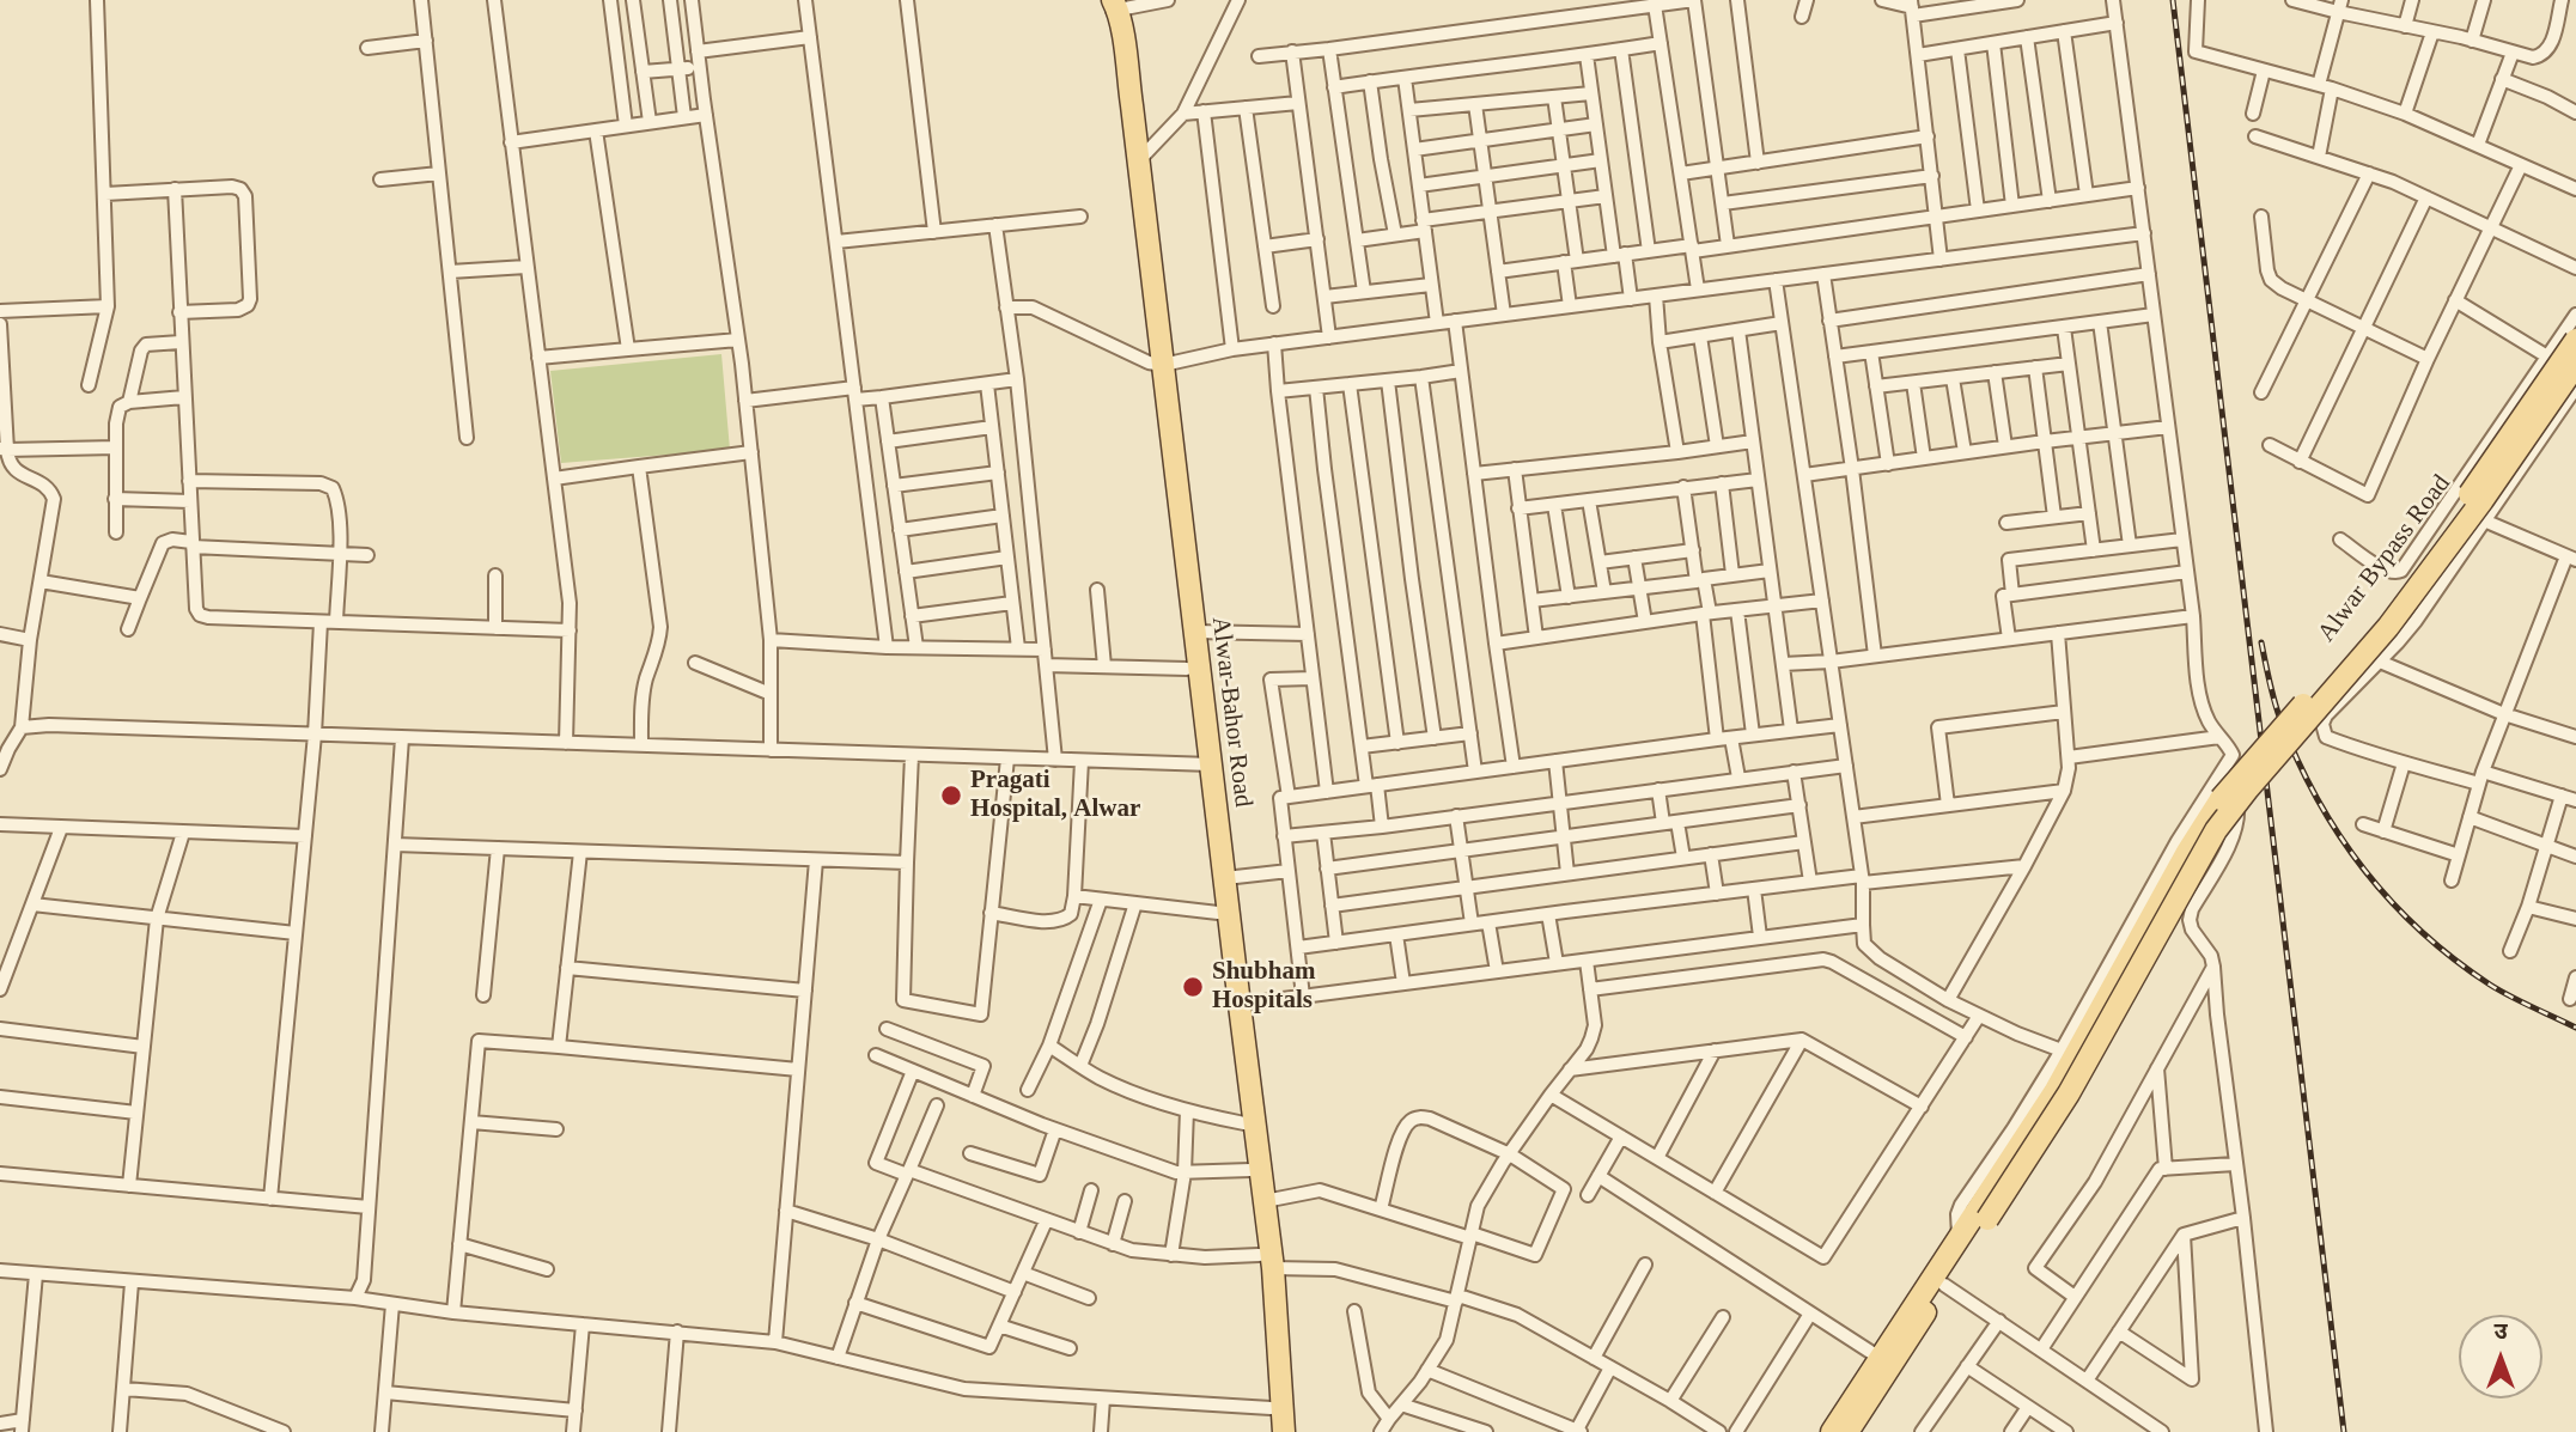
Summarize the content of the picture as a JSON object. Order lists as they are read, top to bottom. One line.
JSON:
{"streets":{"main road":["Alwar Bypass Road","Alwar-Bahor Road"]},"places":["Pragati Hospital, Alwar","Shubham Hospitals"],"north":"top"}
